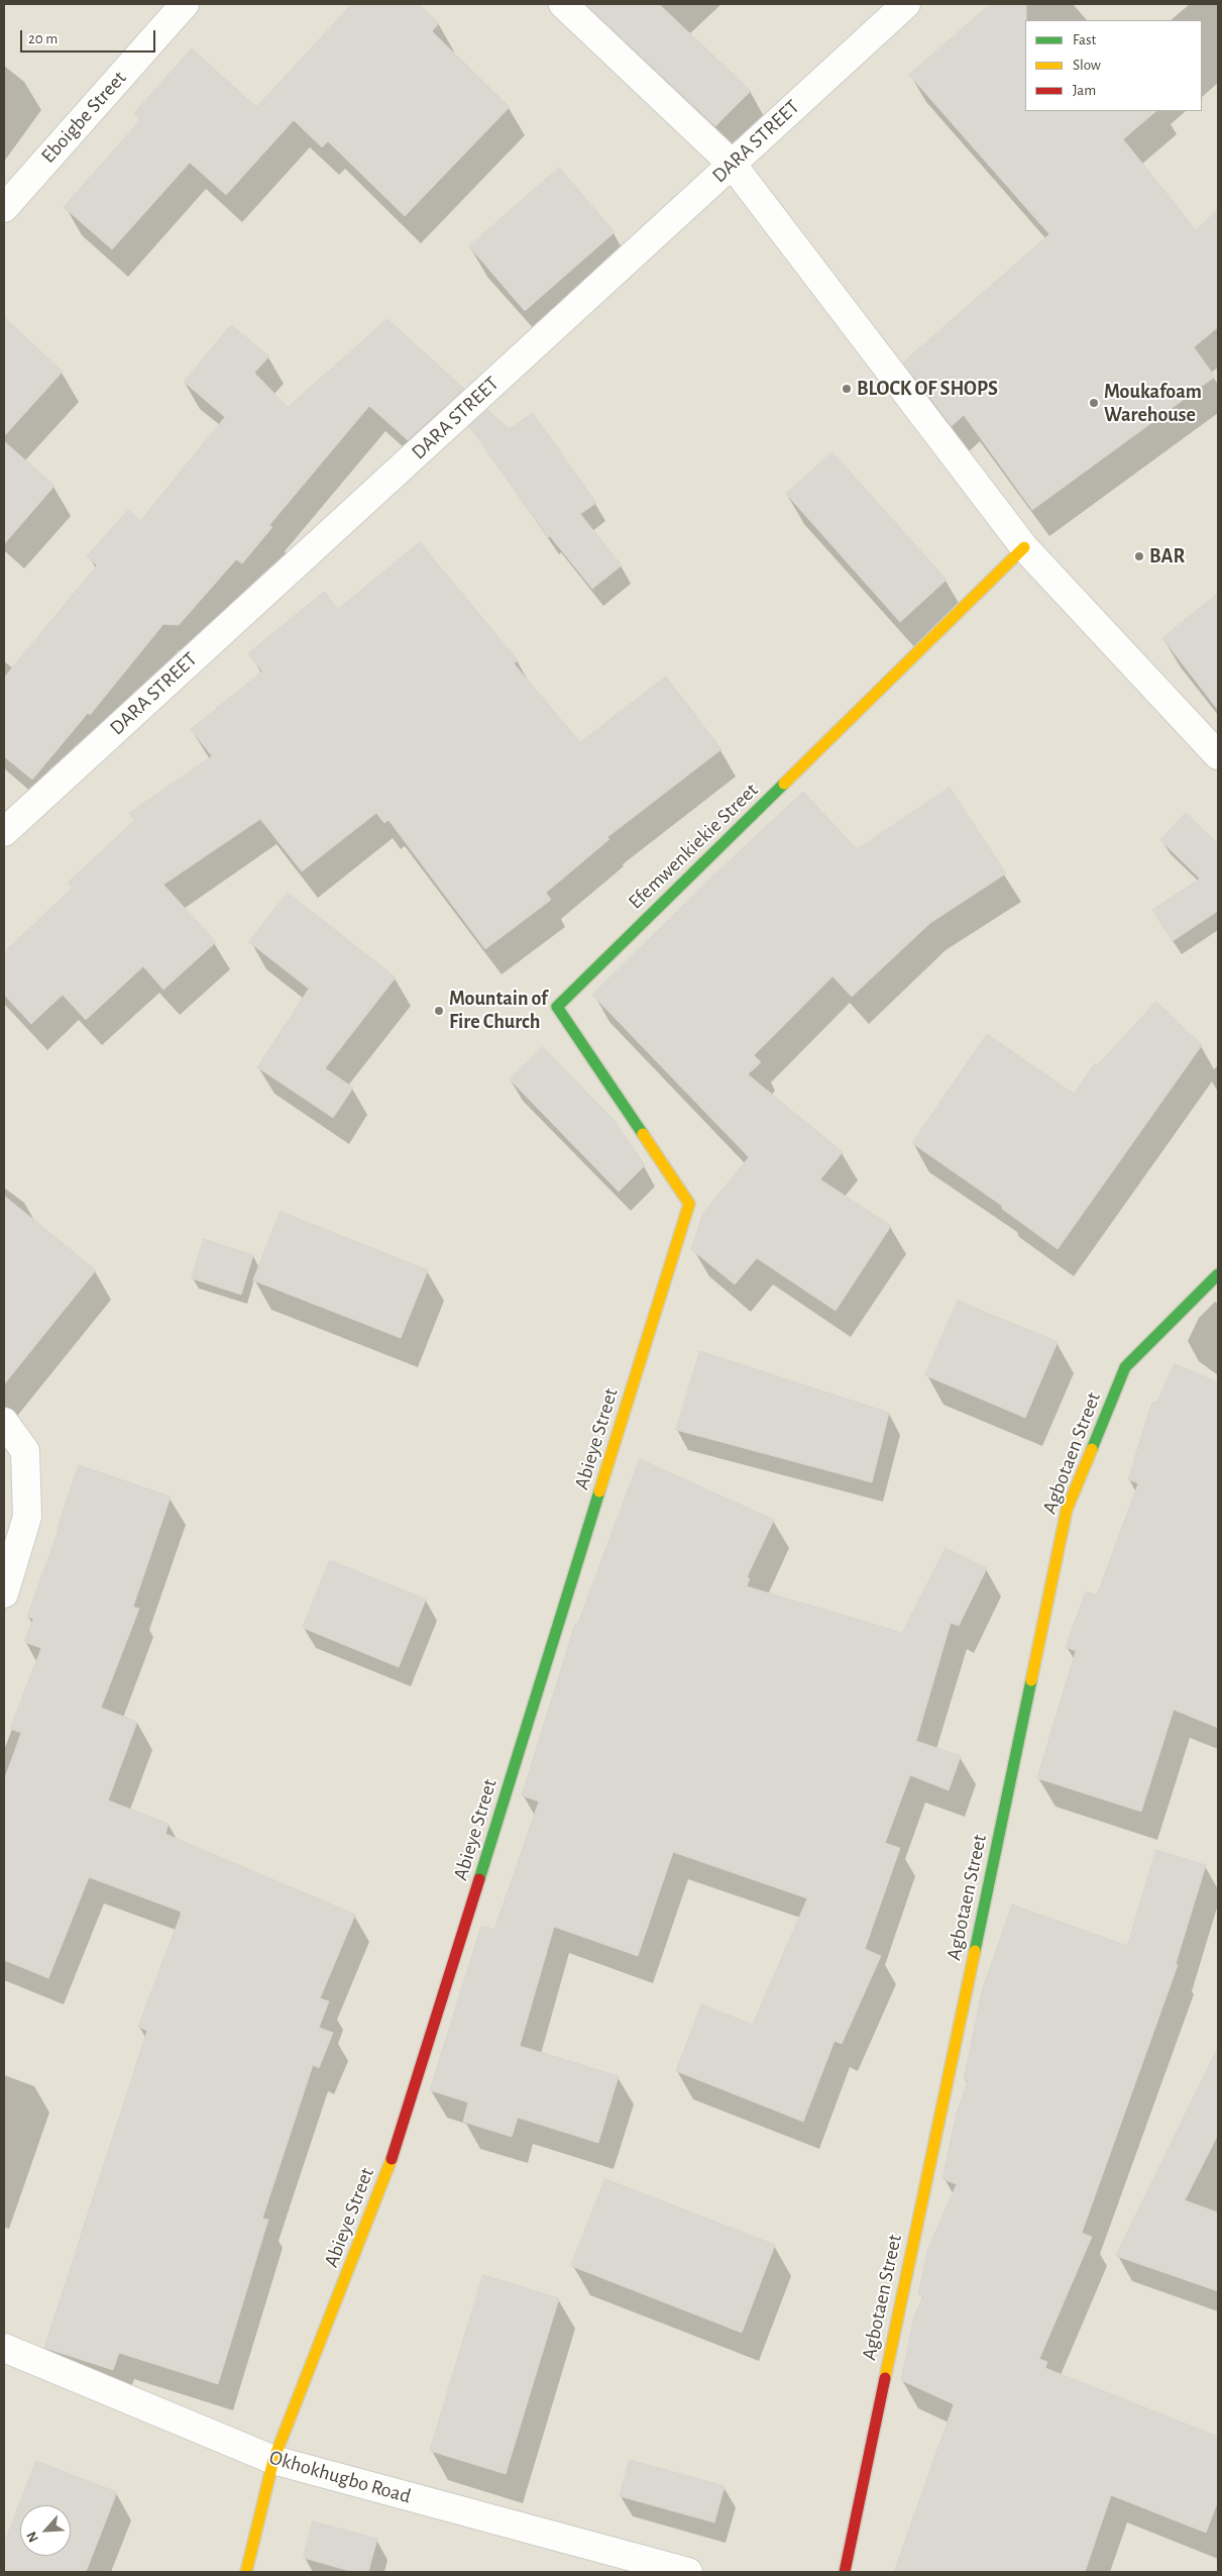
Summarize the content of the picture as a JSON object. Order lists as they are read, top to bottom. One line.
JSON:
{"streets":{"street":["Eboigbe Street","DARA STREET","Efemwenkiekie Street","Abieye Street","Agbotaen Street","Okhokhugbo Road"]},"crossings":[["Efemwenkiekie Street","Abieye Street"],["Abieye Street","Okhokhugbo Road"]],"places":["BLOCK OF SHOPS","Moukafoam Warehouse","BAR","Mountain of Fire Church"],"legend":["Fast","Slow","Jam"],"scale_bar":"20 m","north":"bottom left"}
